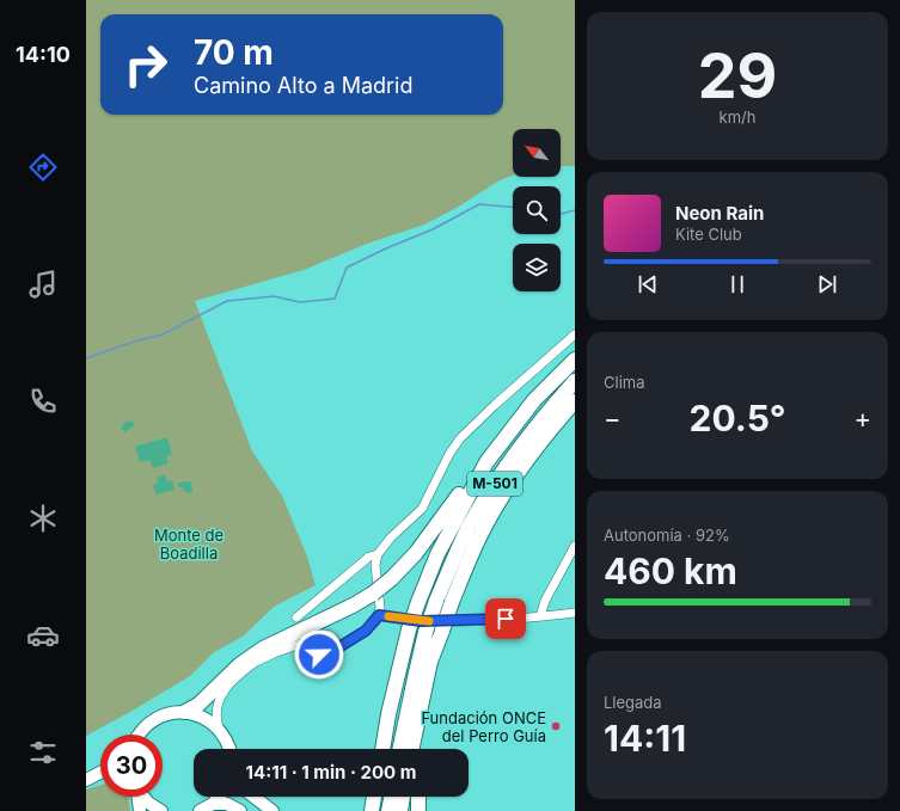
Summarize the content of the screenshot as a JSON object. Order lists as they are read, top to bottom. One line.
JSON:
{"streets":{"highway":["M-501"]},"parks":["Monte de Boadilla"],"places":["Fundación ONCE del Perro Guía"],"north":"top left","page":{"tabs":"14:10","tile":[["29","km/h"],"Clima",["Autonomía · 92%","460 km"],["Llegada","14:11"]],"turn":["70 m","Camino Alto a Madrid"],"song":["Neon Rain","Kite Club"],"heat":["−","20.5°","+"],"limit":"30","trip":"14:11 · 1 min · 200 m"}}
